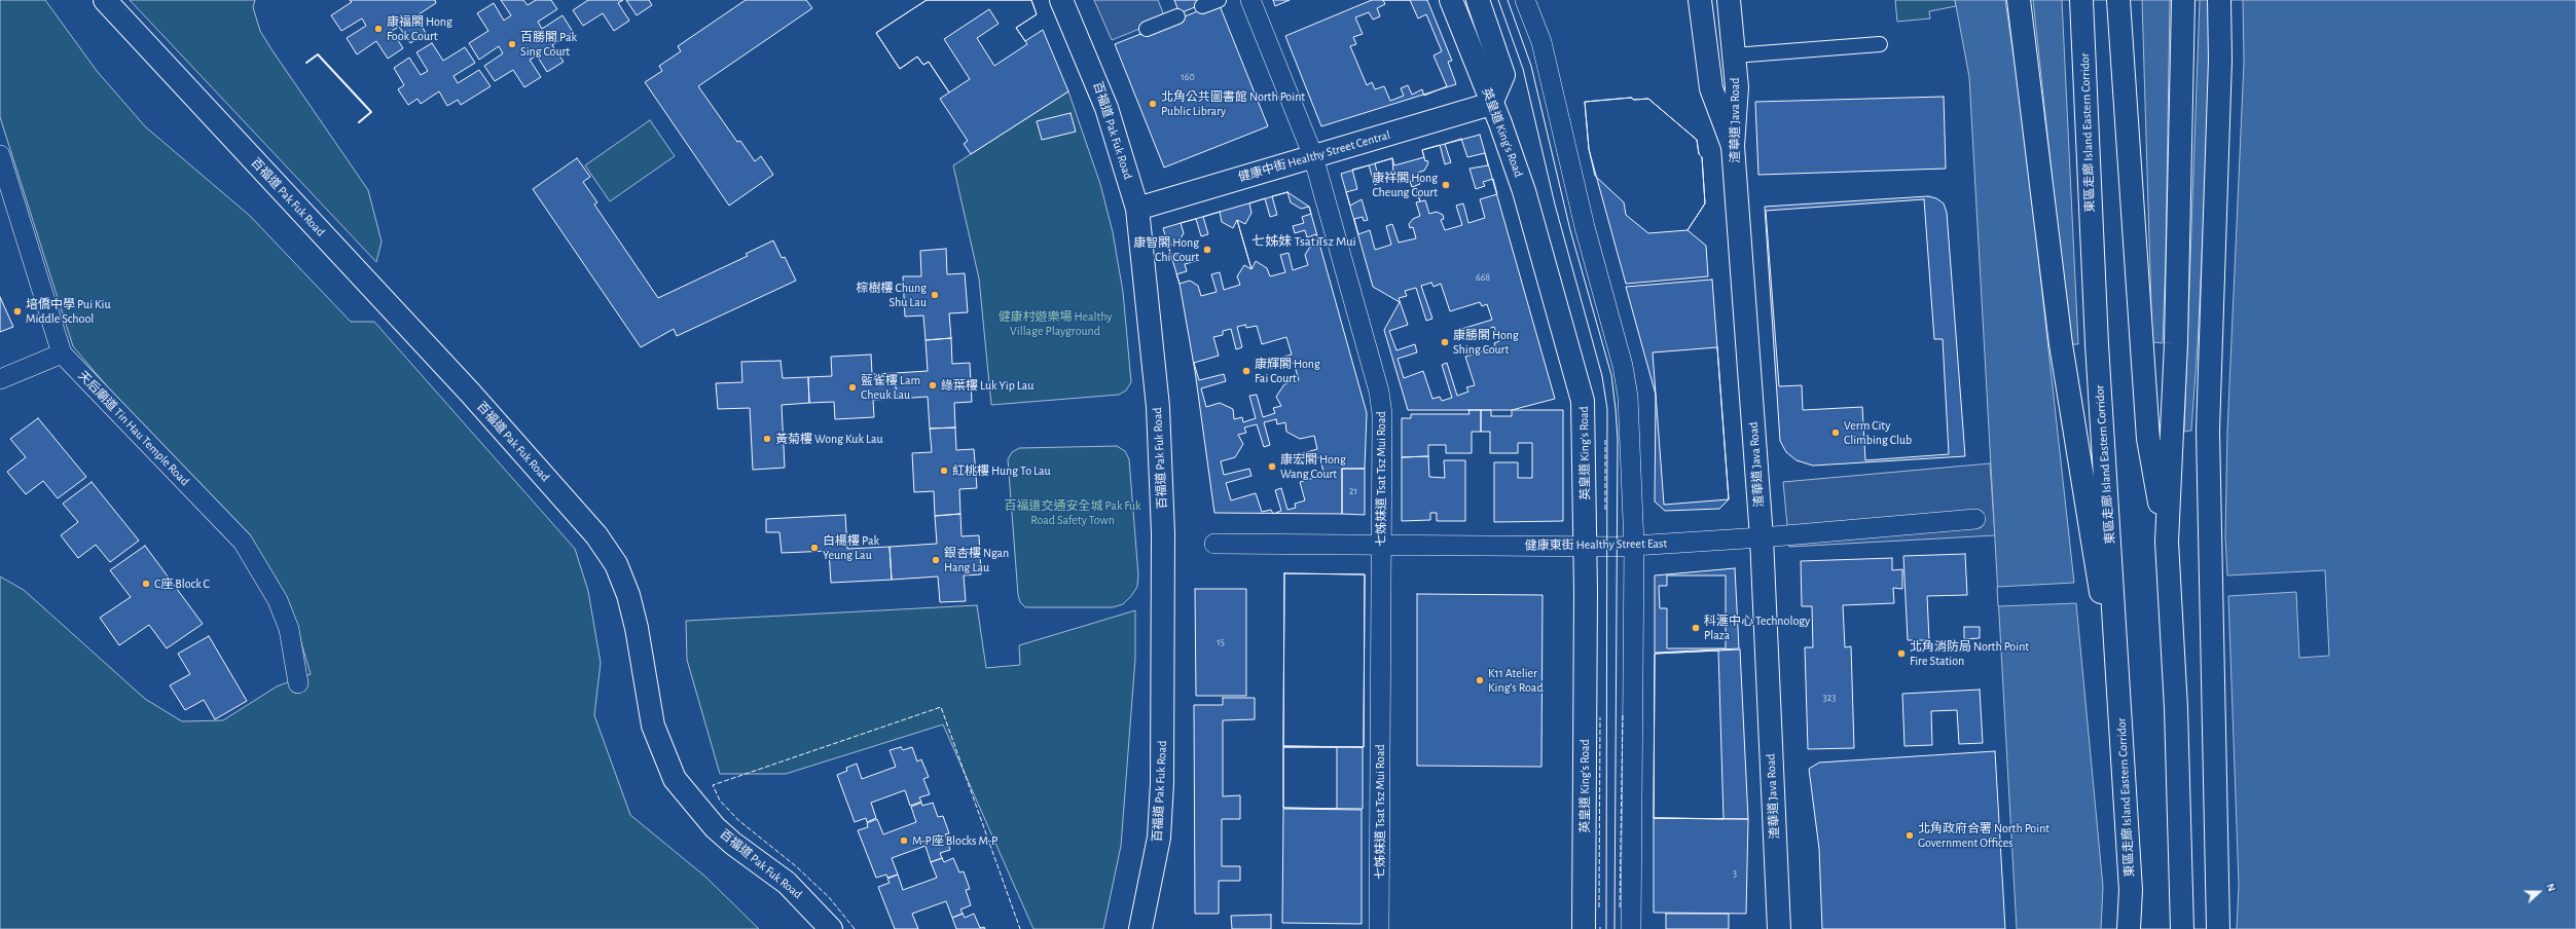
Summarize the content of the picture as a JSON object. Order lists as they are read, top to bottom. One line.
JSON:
{"streets":{"main road":["渣華道 Java Road","百福道 Pak Fuk Road","英皇道 King's Road","東區走廊 Island Eastern Corridor","健康中街 Healthy Street Central"],"street":["天后廟道 Tin Hau Temple Road","七姊妹道 Tsat Tsz Mui Road","健康東街 Healthy Street East"]},"crossings":[["渣華道 Java Road","健康東街 Healthy Street East"],["百福道 Pak Fuk Road","健康中街 Healthy Street Central"],["英皇道 King's Road","健康中街 Healthy Street Central"],["英皇道 King's Road","健康東街 Healthy Street East"],["健康中街 Healthy Street Central","七姊妹道 Tsat Tsz Mui Road"],["七姊妹道 Tsat Tsz Mui Road","健康東街 Healthy Street East"]],"districts":["七姊妹 Tsat Tsz Mui"],"parks":["健康村遊樂場 Healthy Village Playground","百福道交通安全城 Pak Fuk Road Safety Town"],"places":["康福閣 Hong Fook Court","百勝閣 Pak Sing Court","北角公共圖書館 North Point Public Library","康祥閣 Hong Cheung Court","康智閣 Hong Chi Court","棕樹樓 Chung Shu Lau","培僑中學 Pui Kiu Middle School","康勝閣 Hong Shing Court","康輝閣 Hong Fai Court","綠葉樓 Luk Yip Lau","藍雀樓 Lam Cheuk Lau","Verm City Climbing Club","黃菊樓 Wong Kuk Lau","康宏閣 Hong Wang Court","紅桃樓 Hung To Lau","白楊樓 Pak Yeung Lau","銀杏樓 Ngan Hang Lau","C座 Block C","科滙中心 Technology Plaza","北角消防局 North Point Fire Station","K11 Atelier King’s Road","北角政府合署 North Point Government Offices","M-P座 Blocks M-P"],"house_numbers":["160","668","21","15","323","3"],"north":"right"}
